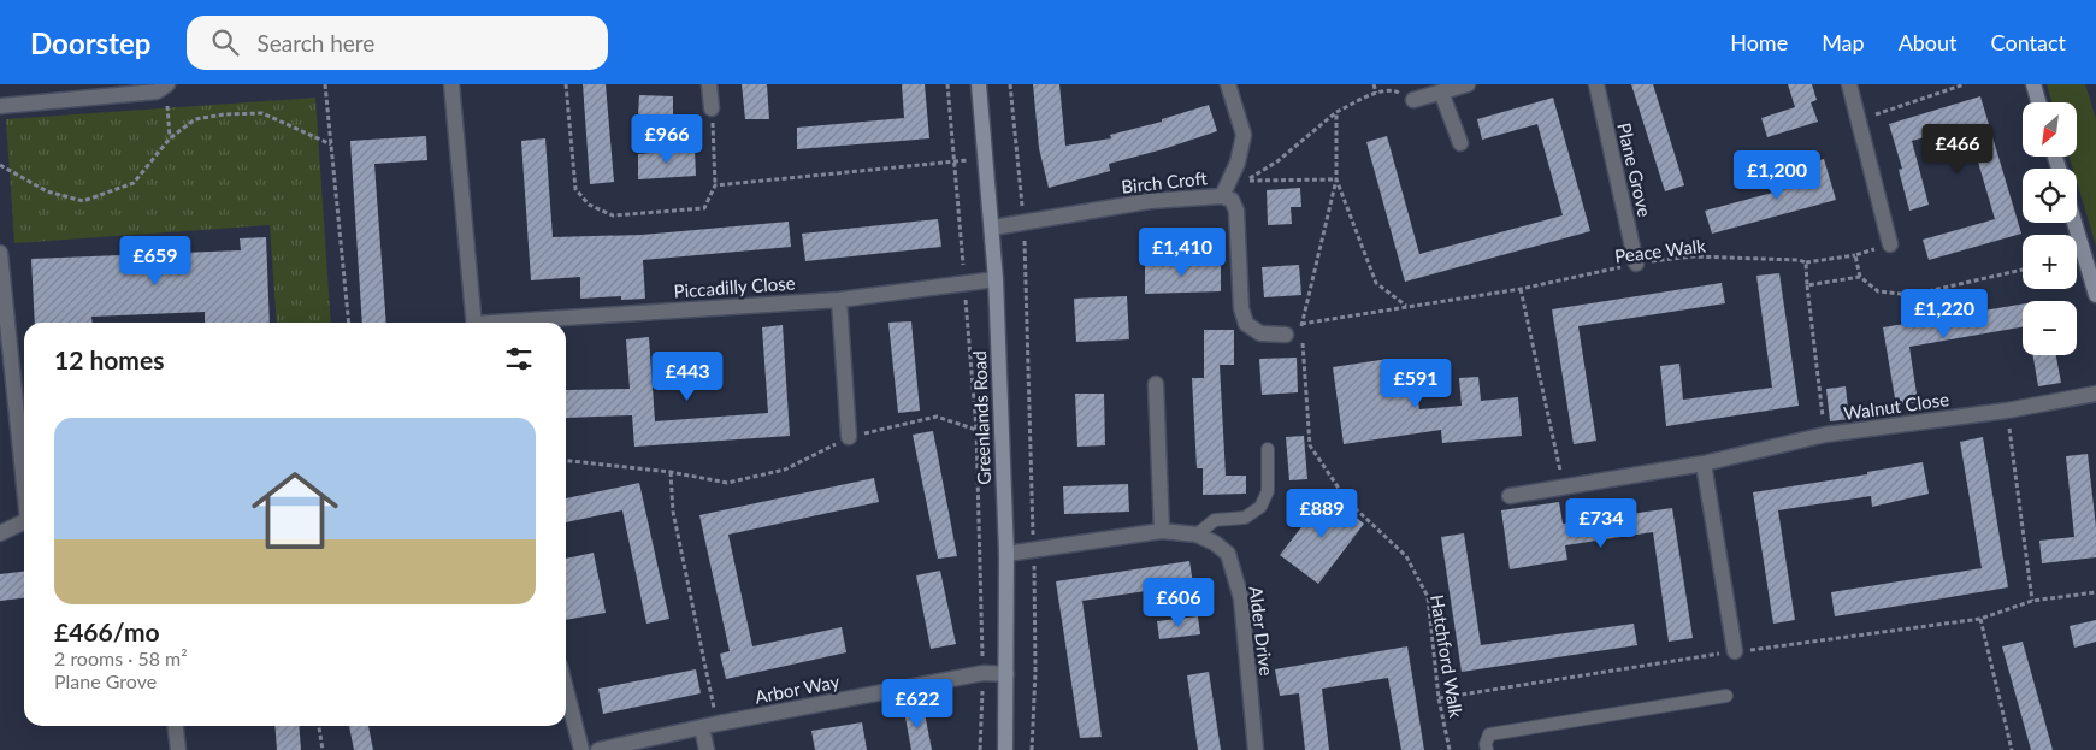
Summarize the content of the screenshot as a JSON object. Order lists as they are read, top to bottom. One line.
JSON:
{"streets":{"street":["Plane Grove","Birch Croft","Piccadilly Close","Walnut Close","Greenlands Road","Alder Drive","Arbor Way"],"path":["Peace Walk","Hatchford Walk"]},"crossings":[["Plane Grove","Peace Walk"],["Birch Croft","Greenlands Road"],["Peace Walk","Hatchford Walk"],["Piccadilly Close","Greenlands Road"],["Greenlands Road","Alder Drive"],["Greenlands Road","Arbor Way"]],"north":"bottom left","page":{"header":"Doorstep","search":"Search here","nav":["Home","Map","About","Contact"],"map_buttons":["+","−"],"price":["£966","£466","£1,200","£1,410","£659","£1,220","£443","£591","£889","£734","£606","£622"],"heading":"12 homes","list":[{"name":"£466/mo","note":"2 rooms · 58 m² · Plane Grove"}]}}
